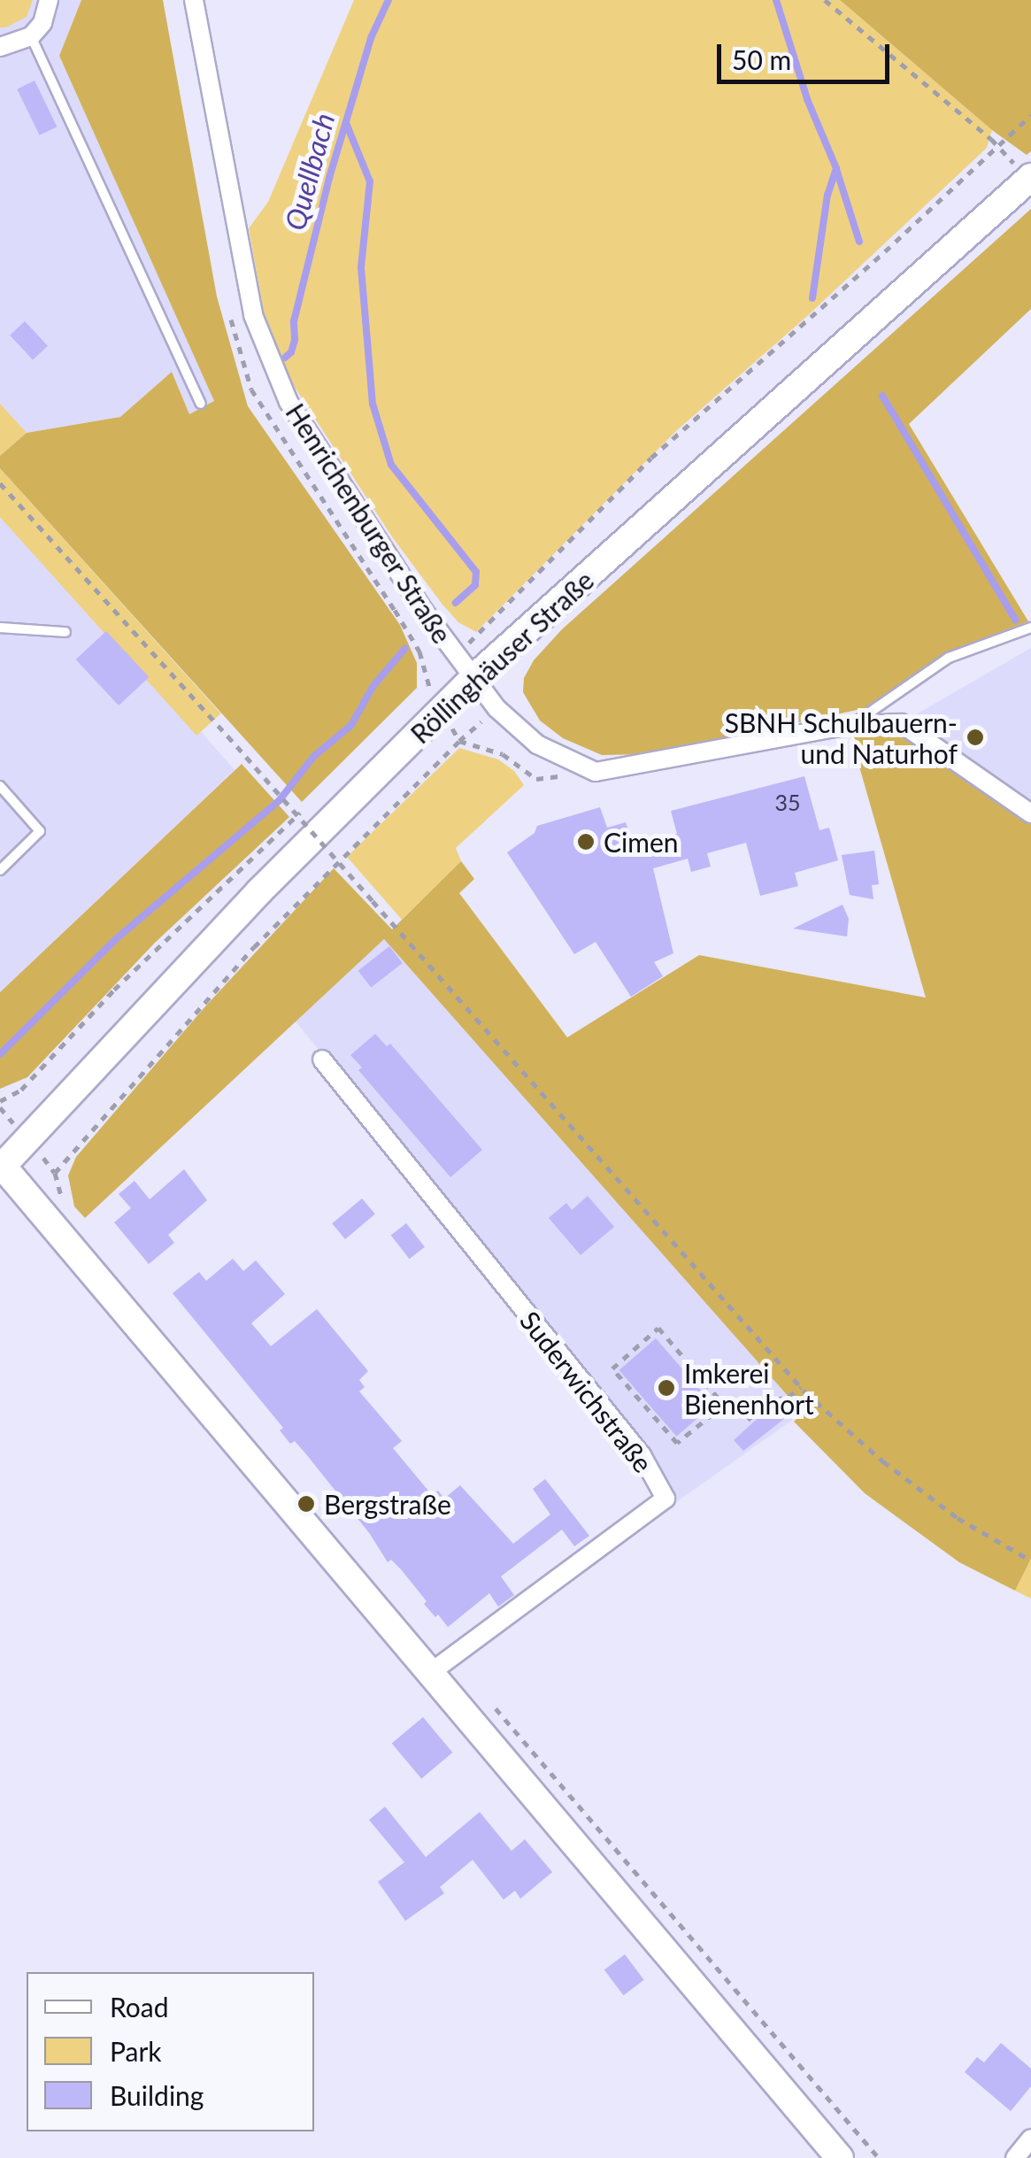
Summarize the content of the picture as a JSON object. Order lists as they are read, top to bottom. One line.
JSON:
{"streets":{"main road":["Röllinghäuser Straße"],"street":["Henrichenburger Straße","Suderwichstraße"]},"crossings":[["Henrichenburger Straße","Röllinghäuser Straße"]],"water":["Quellbach"],"places":["SBNH Schulbauern- und Naturhof","Cimen","Imkerei Bienenhort","Bergstraße"],"house_numbers":["35"],"legend":["Road","Park","Building"],"scale_bar":"50 m"}
